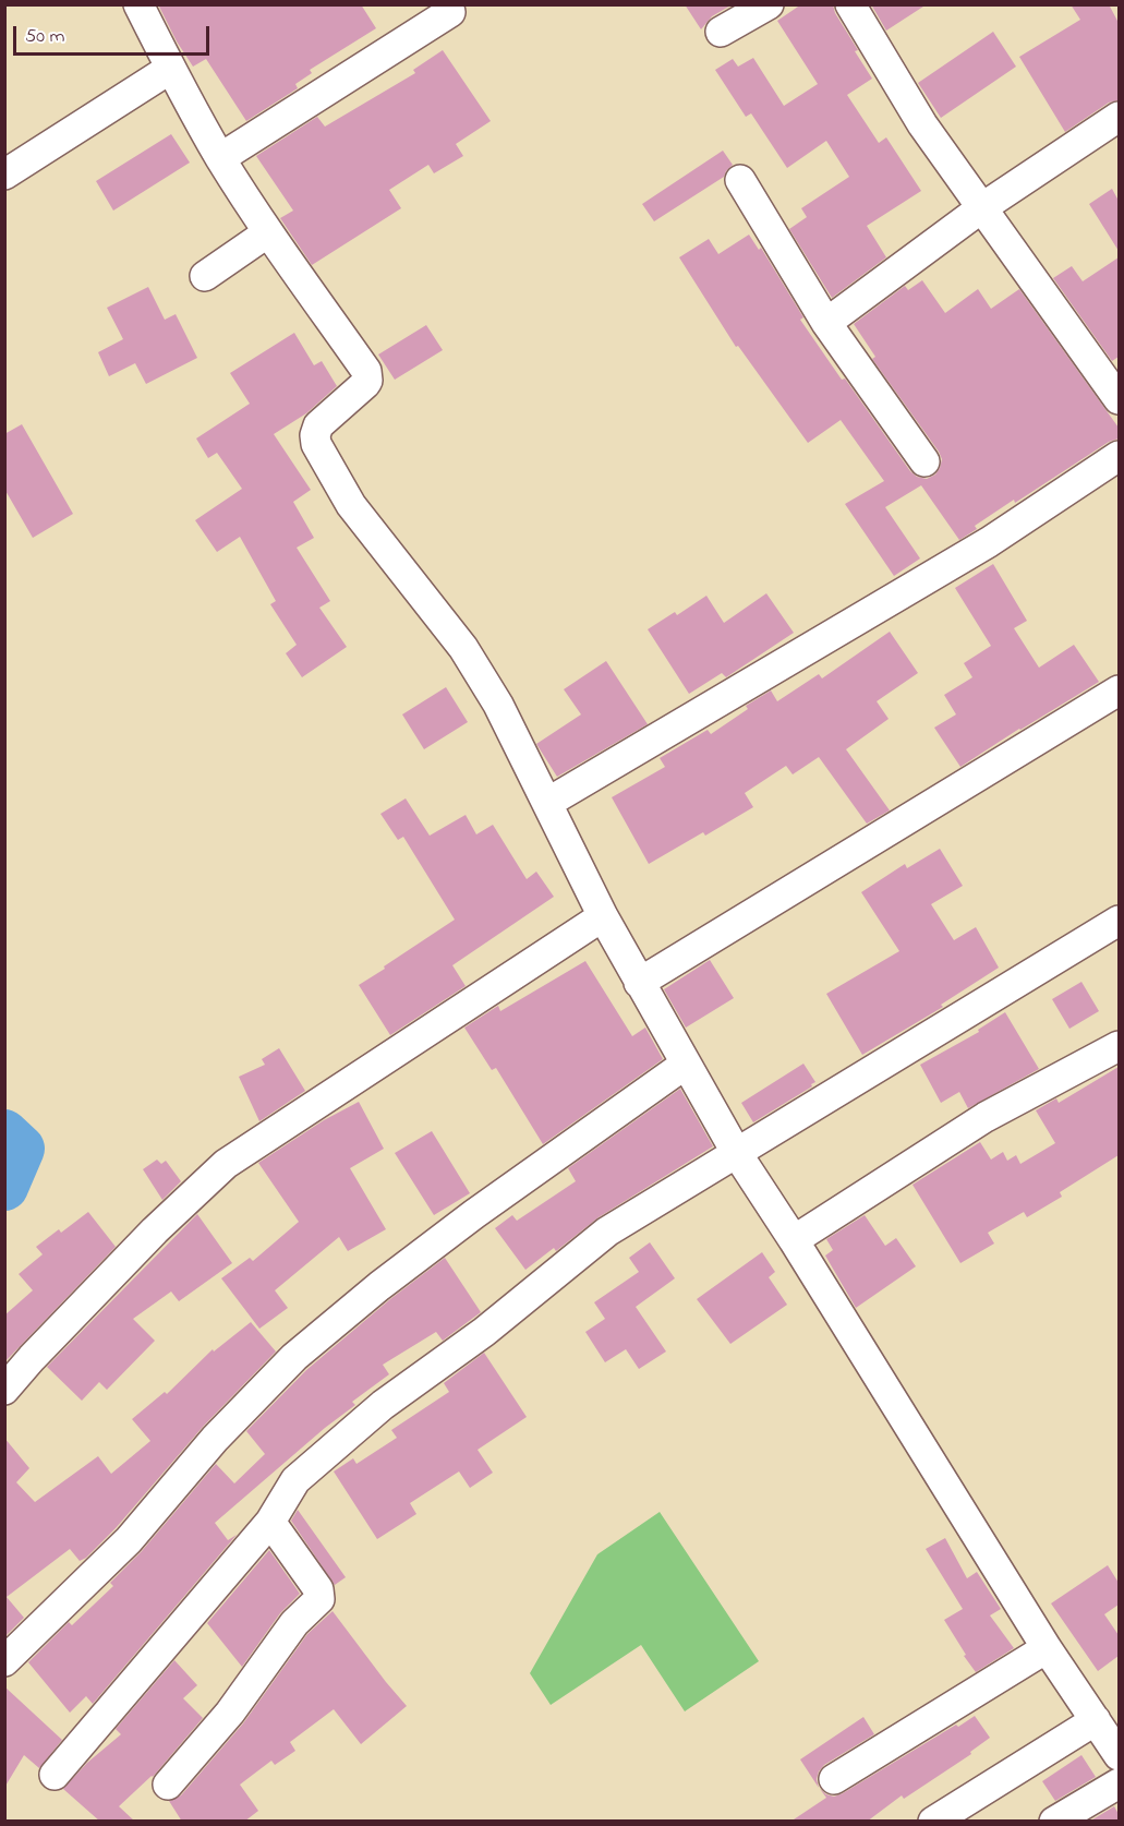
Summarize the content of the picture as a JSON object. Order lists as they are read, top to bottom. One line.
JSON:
{"scale_bar":"50 m"}
